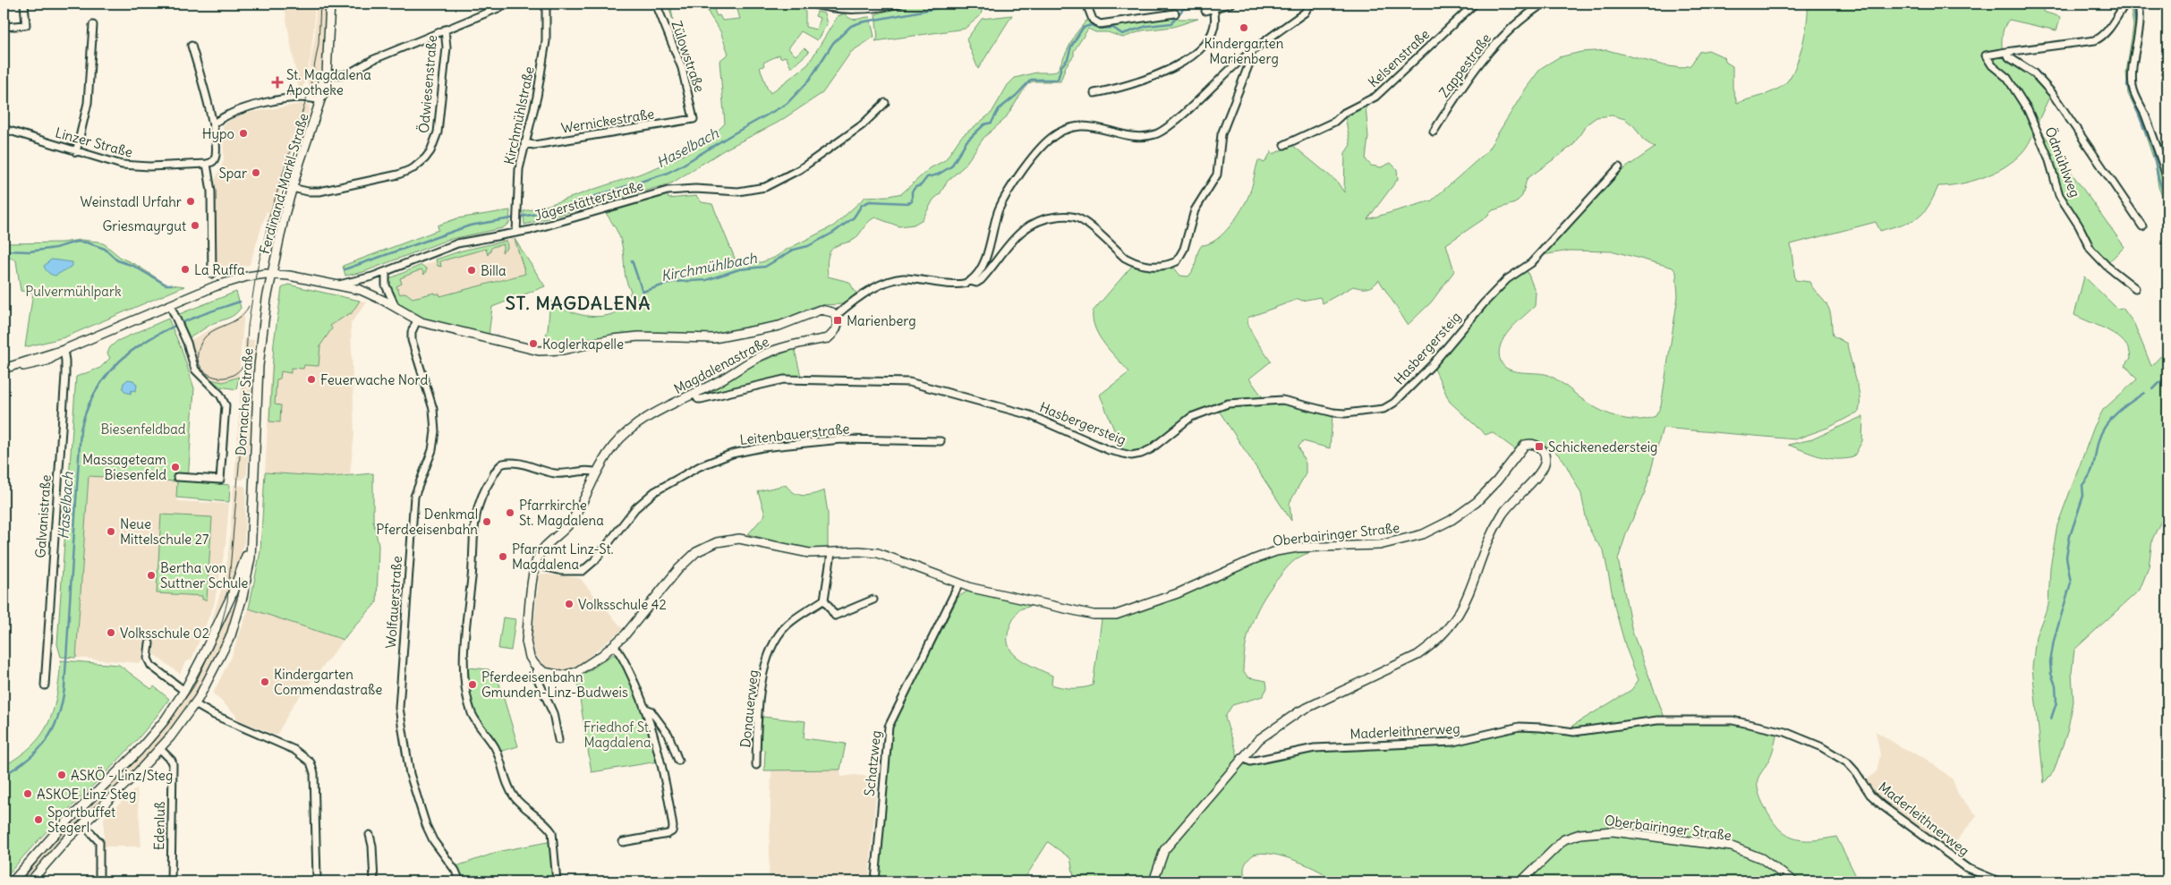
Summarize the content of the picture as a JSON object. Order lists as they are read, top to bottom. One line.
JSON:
{"streets":{"street":["Zülowstraße","Kelsenstraße","Zappestraße","Ödwiesenstraße","Kirchmühlstraße","Wernickestraße","Linzer Straße","Ödmühlweg","Ferdinand-Markl-Straße","Jägerstätterstraße","Hasbergersteig","Magdalenastraße","Dornacher Straße","Leitenbauerstraße","Galvanistraße","Oberbairinger Straße","Wolfauerstraße","Donauerweg","Maderleithnerweg","Schatzweg","Edenluß"]},"crossings":[["Zülowstraße","Wernickestraße"],["Ödwiesenstraße","Ferdinand-Markl-Straße"],["Kirchmühlstraße","Wernickestraße"],["Kirchmühlstraße","Jägerstätterstraße"],["Ferdinand-Markl-Straße","Jägerstätterstraße"],["Ferdinand-Markl-Straße","Dornacher Straße"],["Jägerstätterstraße","Magdalenastraße"],["Jägerstätterstraße","Dornacher Straße"],["Jägerstätterstraße","Galvanistraße"],["Hasbergersteig","Magdalenastraße"],["Magdalenastraße","Leitenbauerstraße"],["Magdalenastraße","Wolfauerstraße"],["Dornacher Straße","Edenluß"],["Oberbairinger Straße","Maderleithnerweg"],["Oberbairinger Straße","Schatzweg"]],"districts":["ST. MAGDALENA"],"water":["Haselbach","Kirchmühlbach"],"parks":["Pulvermühlpark","Biesenfeldbad","Friedhof St. Magdalena"],"places":{"other":["Kindergarten Marienberg","Hypo","Spar","Weinstadl Urfahr","Griesmayrgut","La Ruffa","Billa","Koglerkapelle","Feuerwache Nord","Massageteam Biesenfeld","Pfarrkirche St. Magdalena","Denkmal Pferdeeisenbahn","Neue Mittelschule 27","Pfarramt Linz-St. Magdalena","Bertha von Suttner Schule","Volksschule 42","Volksschule 02","Kindergarten Commendastraße","Pferdeeisenbahn Gmunden-Linz-Budweis","ASKÖ - Linz/Steg","ASKOE Linz Steg","Sportbuffet Stegerl"],"health":["St. Magdalena Apotheke"],"transit":["Marienberg","Schickenedersteig"]}}
